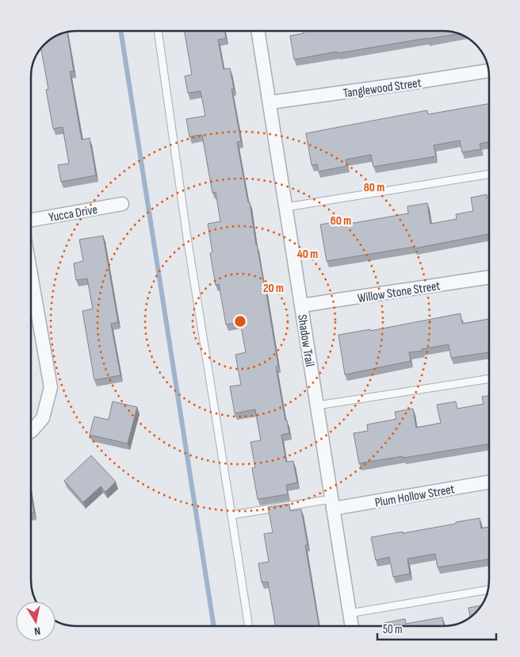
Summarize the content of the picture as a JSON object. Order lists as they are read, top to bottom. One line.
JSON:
{"streets":{"street":["Tanglewood Street","Yucca Drive","Willow Stone Street","Shadow Trail","Plum Hollow Street"]},"crossings":[["Tanglewood Street","Shadow Trail"],["Willow Stone Street","Shadow Trail"],["Shadow Trail","Plum Hollow Street"]],"scale_bar":"50 m","north":"bottom","rings":["80 m","60 m","40 m","20 m"]}
